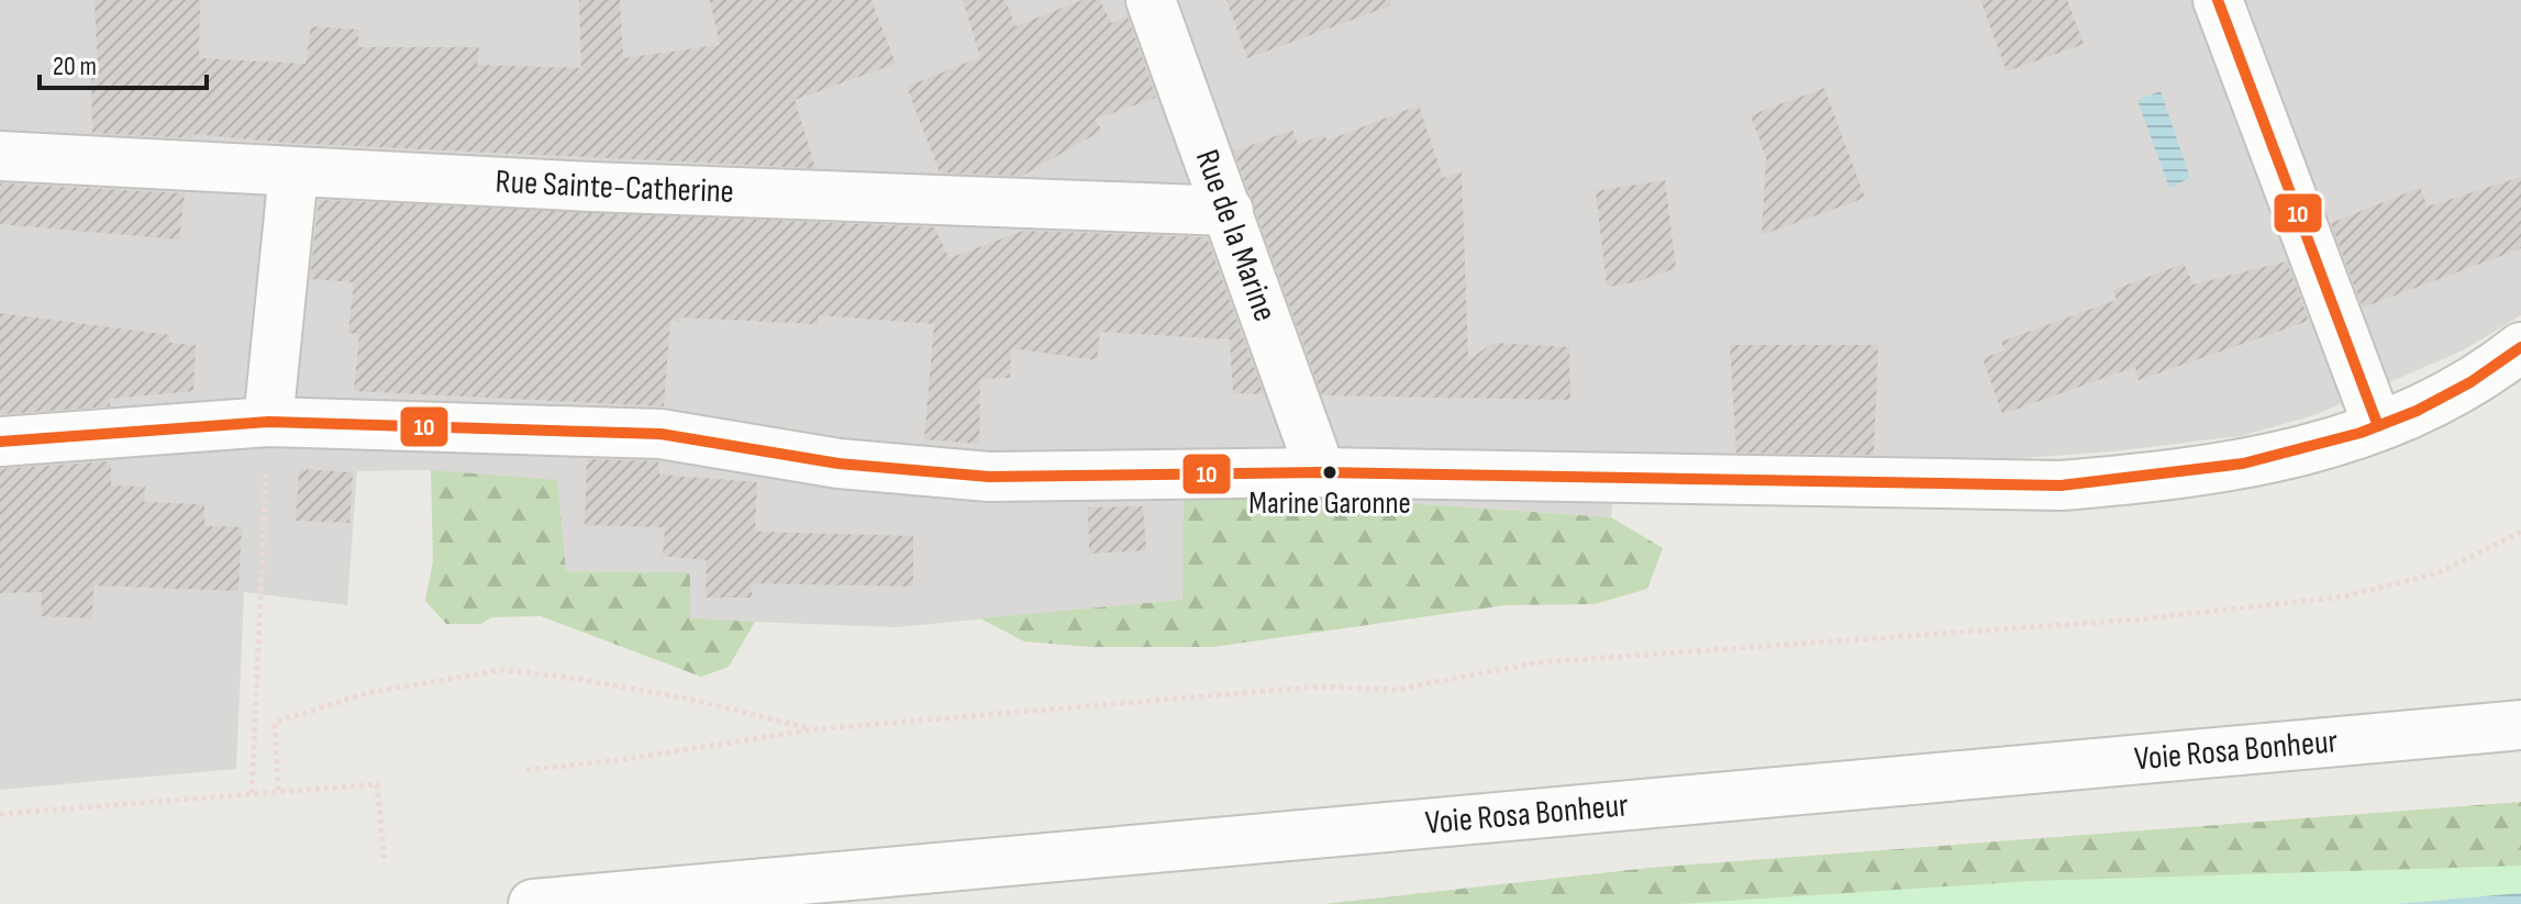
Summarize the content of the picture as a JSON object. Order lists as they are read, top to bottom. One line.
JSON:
{"streets":{"street":["Rue Sainte-Catherine","Rue de la Marine","Voie Rosa Bonheur"]},"crossings":[["Rue Sainte-Catherine","Rue de la Marine"]],"places":["Marine Garonne"],"lines":["transit line 10"],"scale_bar":"20 m"}
